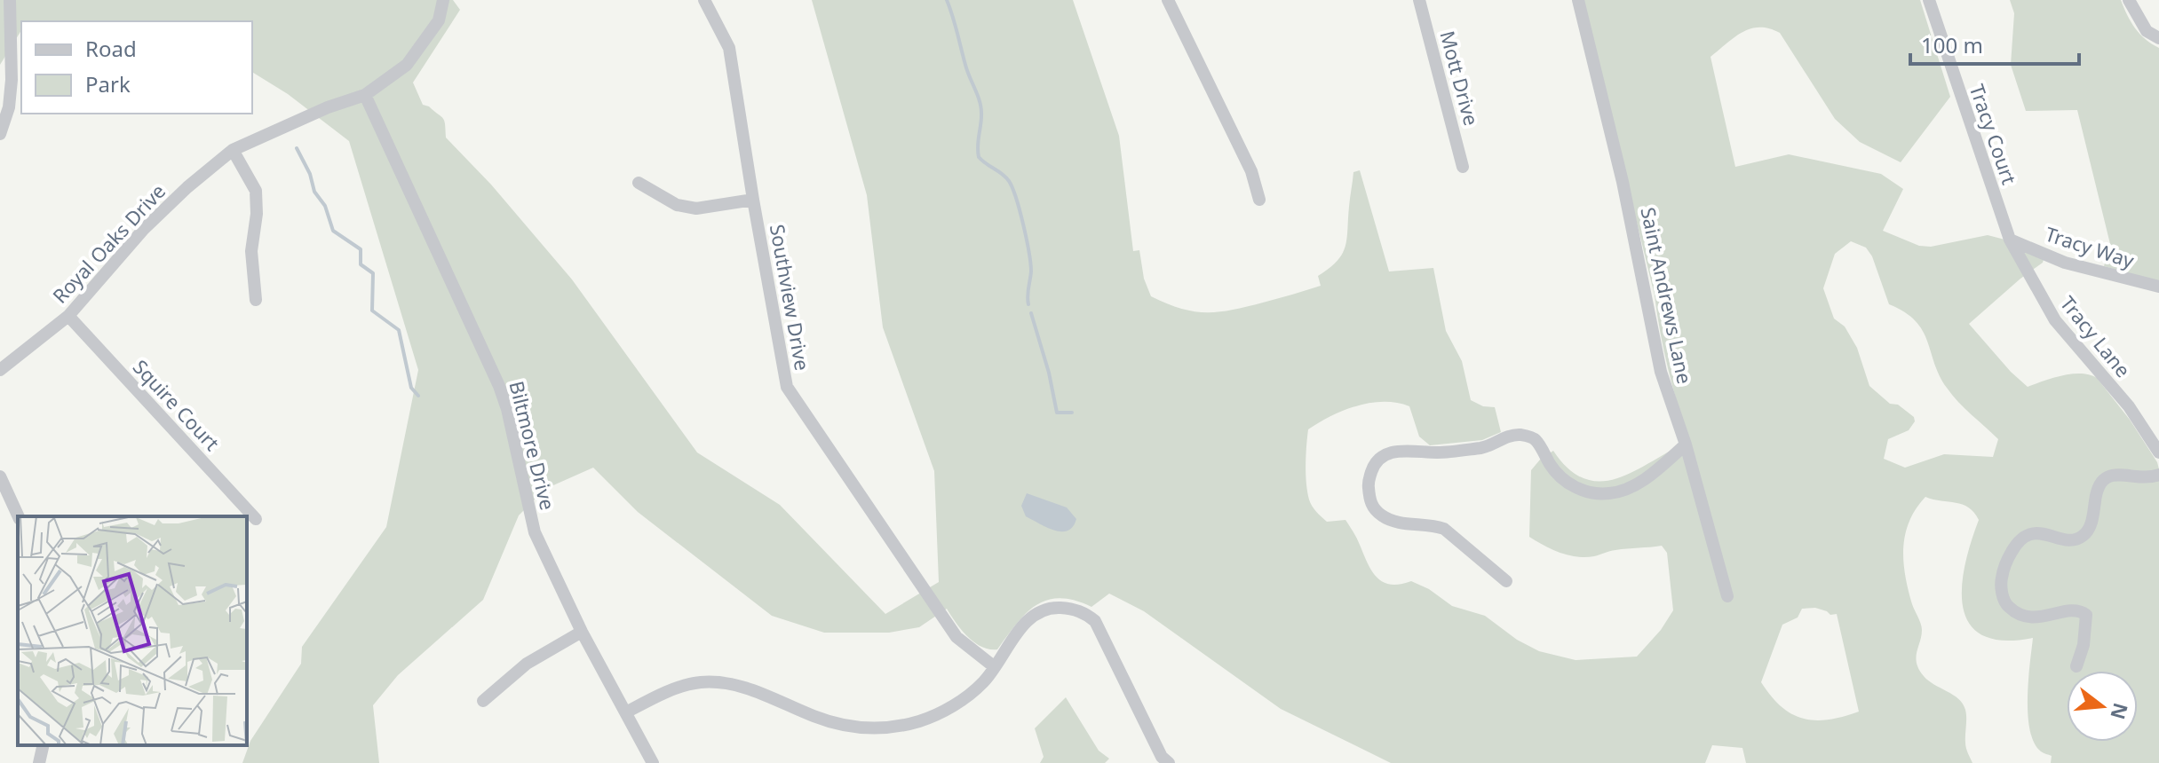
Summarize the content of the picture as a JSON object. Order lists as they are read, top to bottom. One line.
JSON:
{"streets":{"street":["Mott Drive","Tracy Court","Royal Oaks Drive","Tracy Way","Saint Andrews Lane","Southview Drive","Tracy Lane","Squire Court","Biltmore Drive"]},"crossings":[["Tracy Court","Tracy Way"],["Tracy Court","Tracy Lane"],["Royal Oaks Drive","Squire Court"],["Royal Oaks Drive","Biltmore Drive"],["Tracy Way","Tracy Lane"]],"legend":["Road","Park"],"scale_bar":"100 m","north":"right"}
